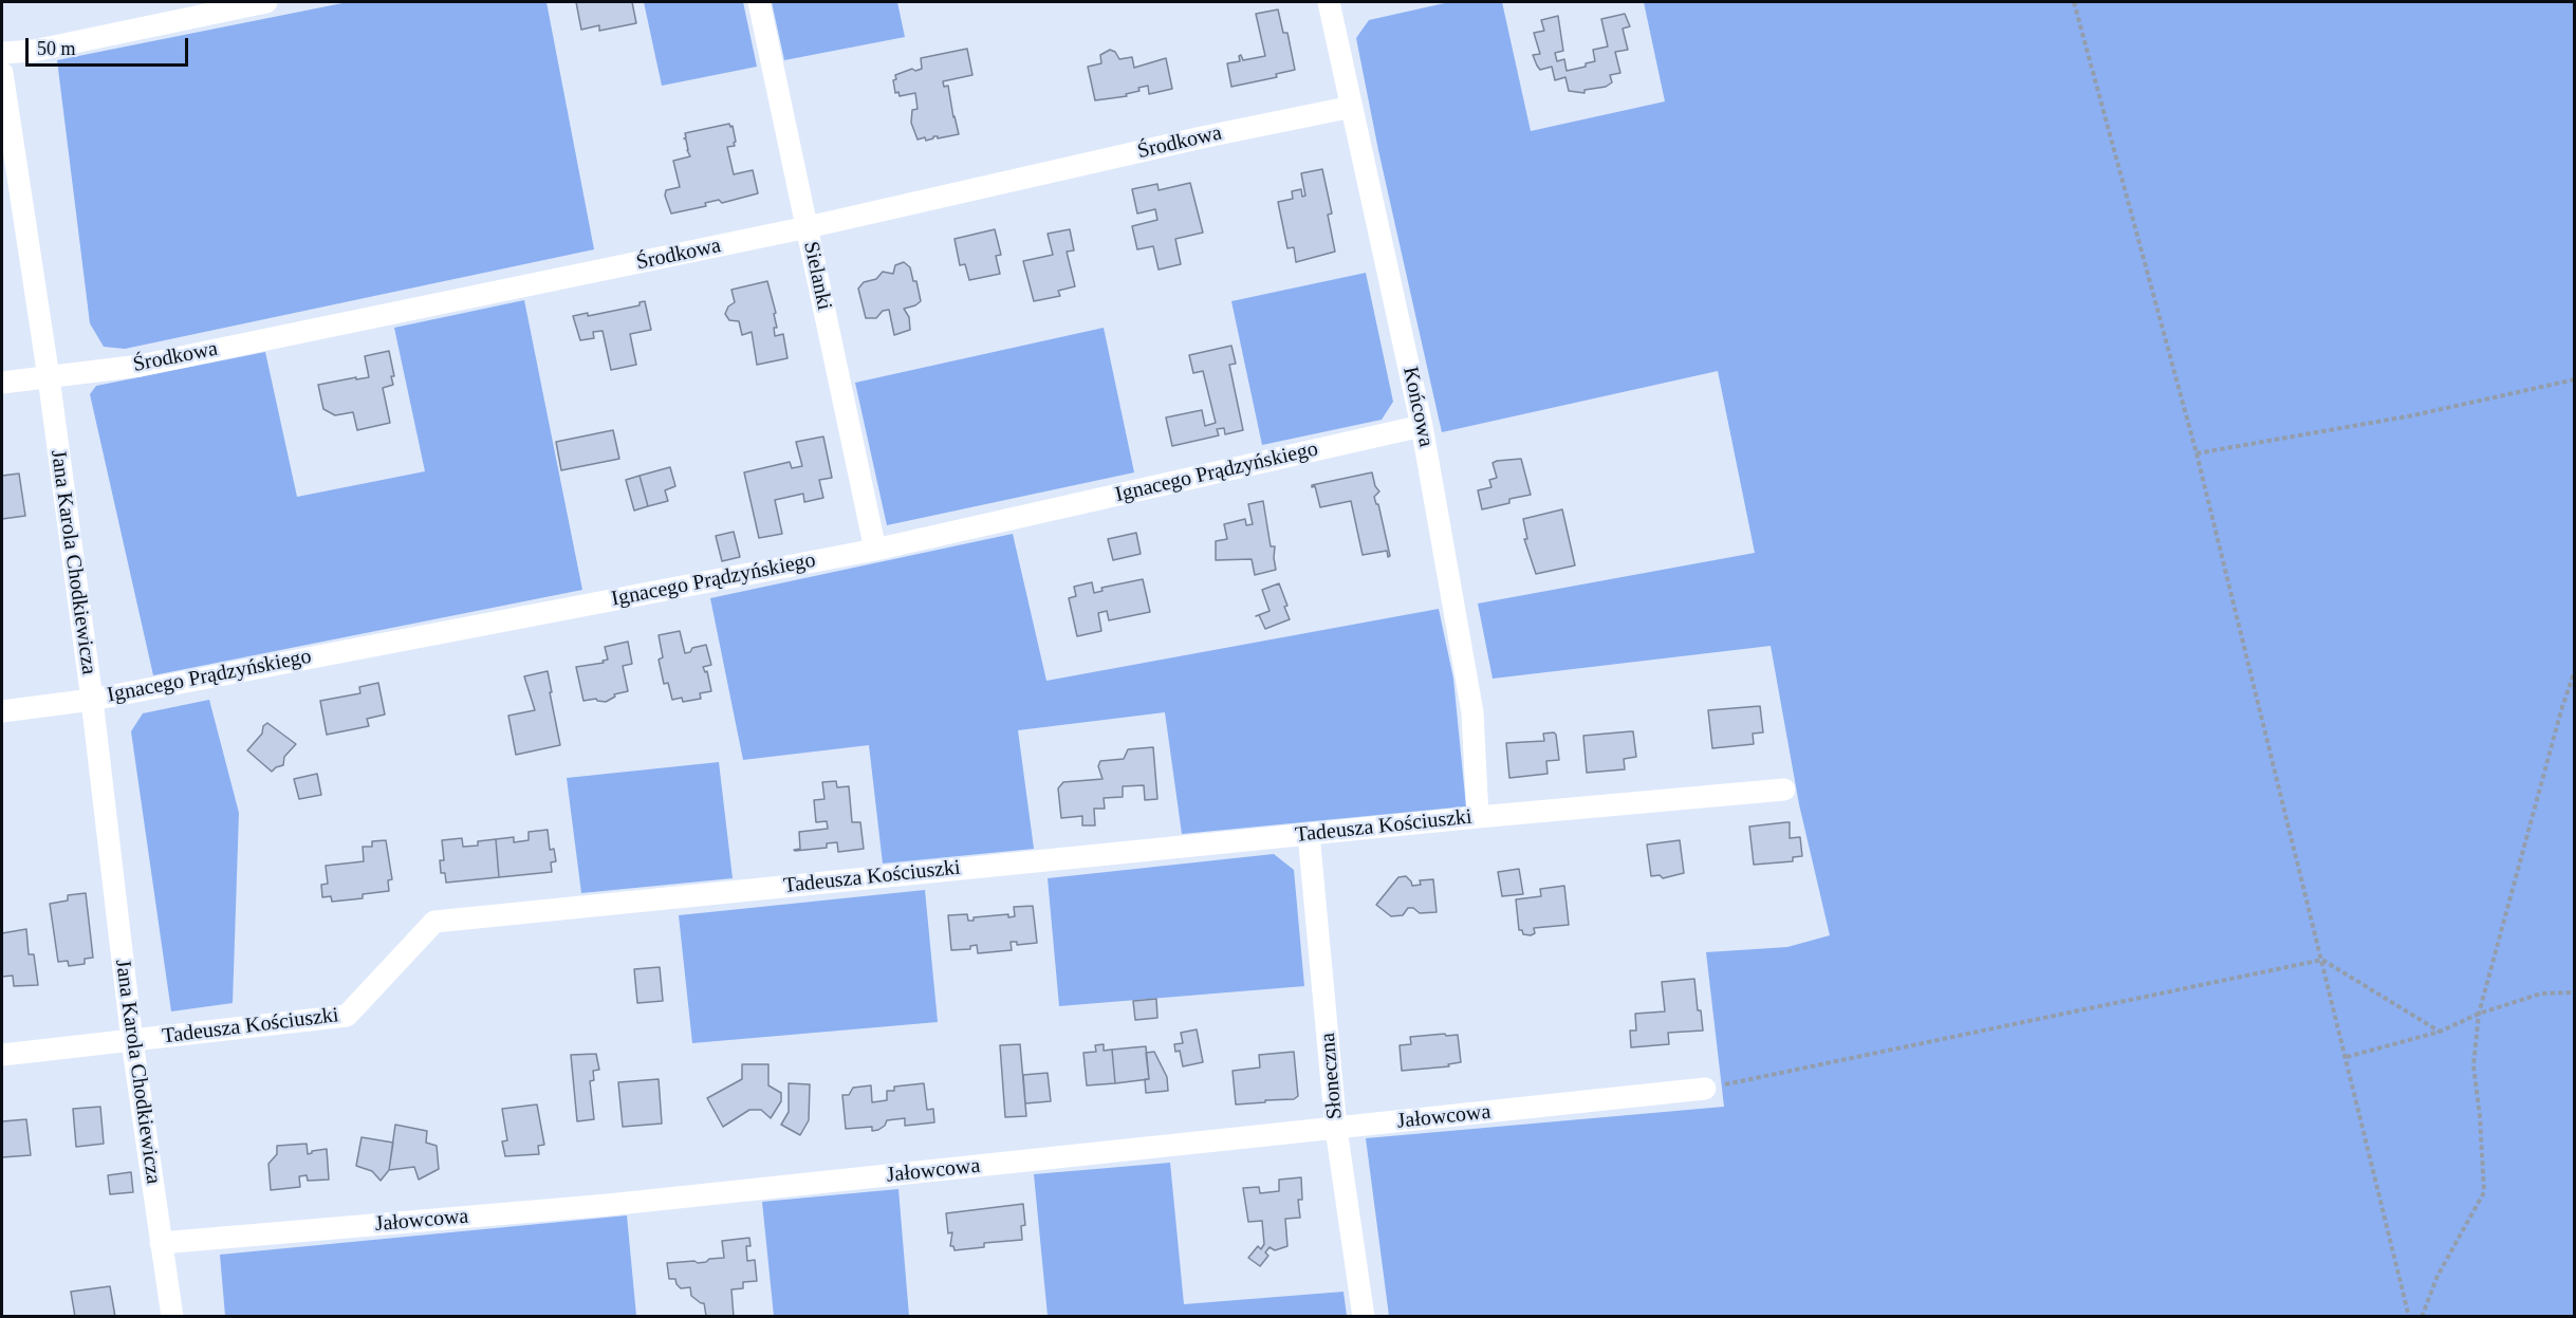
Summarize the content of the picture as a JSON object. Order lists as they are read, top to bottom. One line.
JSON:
{"streets":{"street":["Środkowa","Sielanki","Końcowa","Ignacego Prądzyńskiego","Jana Karola Chodkiewicza","Tadeusza Kościuszki","Słoneczna","Jałowcowa"]},"crossings":[["Środkowa","Sielanki"],["Środkowa","Końcowa"],["Środkowa","Jana Karola Chodkiewicza"],["Sielanki","Ignacego Prądzyńskiego"],["Końcowa","Ignacego Prądzyńskiego"],["Końcowa","Tadeusza Kościuszki"],["Ignacego Prądzyńskiego","Jana Karola Chodkiewicza"],["Jana Karola Chodkiewicza","Tadeusza Kościuszki"],["Jana Karola Chodkiewicza","Jałowcowa"],["Tadeusza Kościuszki","Słoneczna"],["Słoneczna","Jałowcowa"]],"scale_bar":"50 m"}
